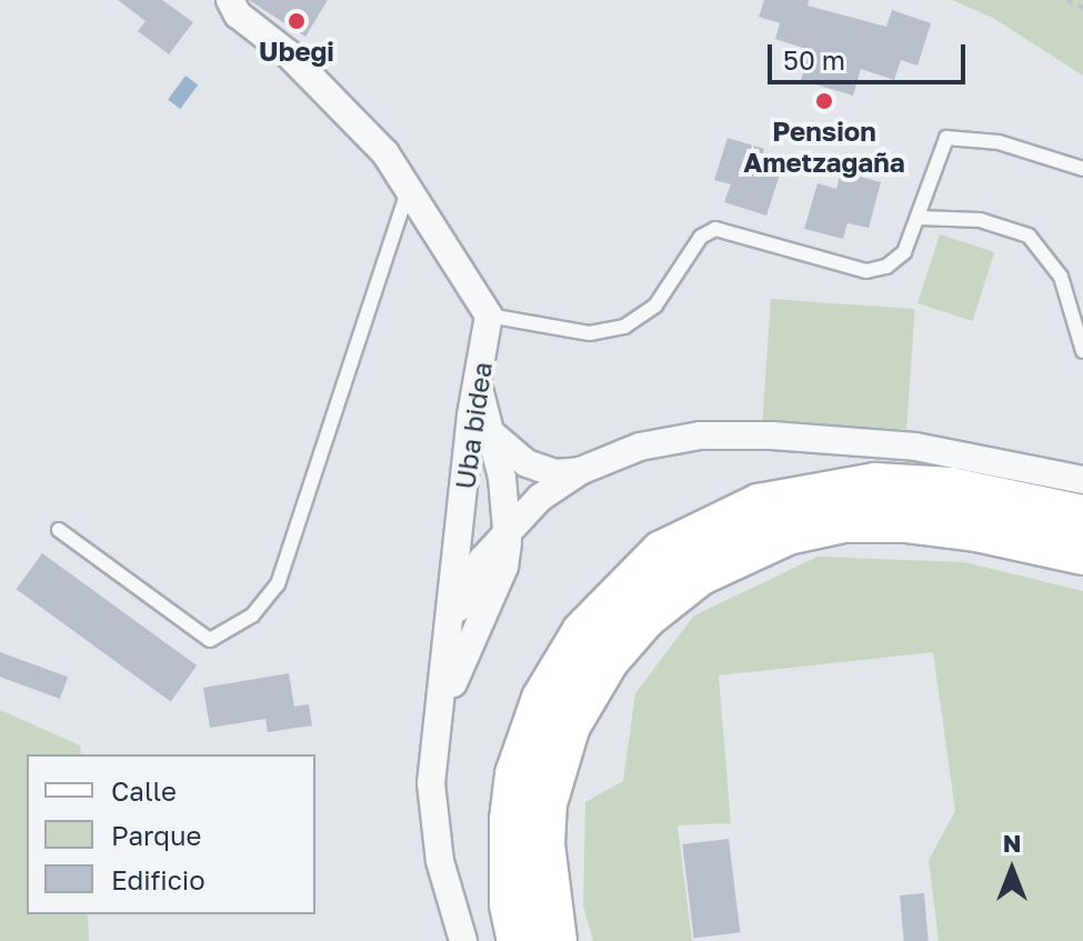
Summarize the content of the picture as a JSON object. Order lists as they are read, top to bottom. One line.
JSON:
{"streets":{"street":["Uba bidea"]},"places":["Ubegi","Pension Ametzagaña"],"legend":["Calle","Parque","Edificio"],"scale_bar":"50 m","north":"top"}
